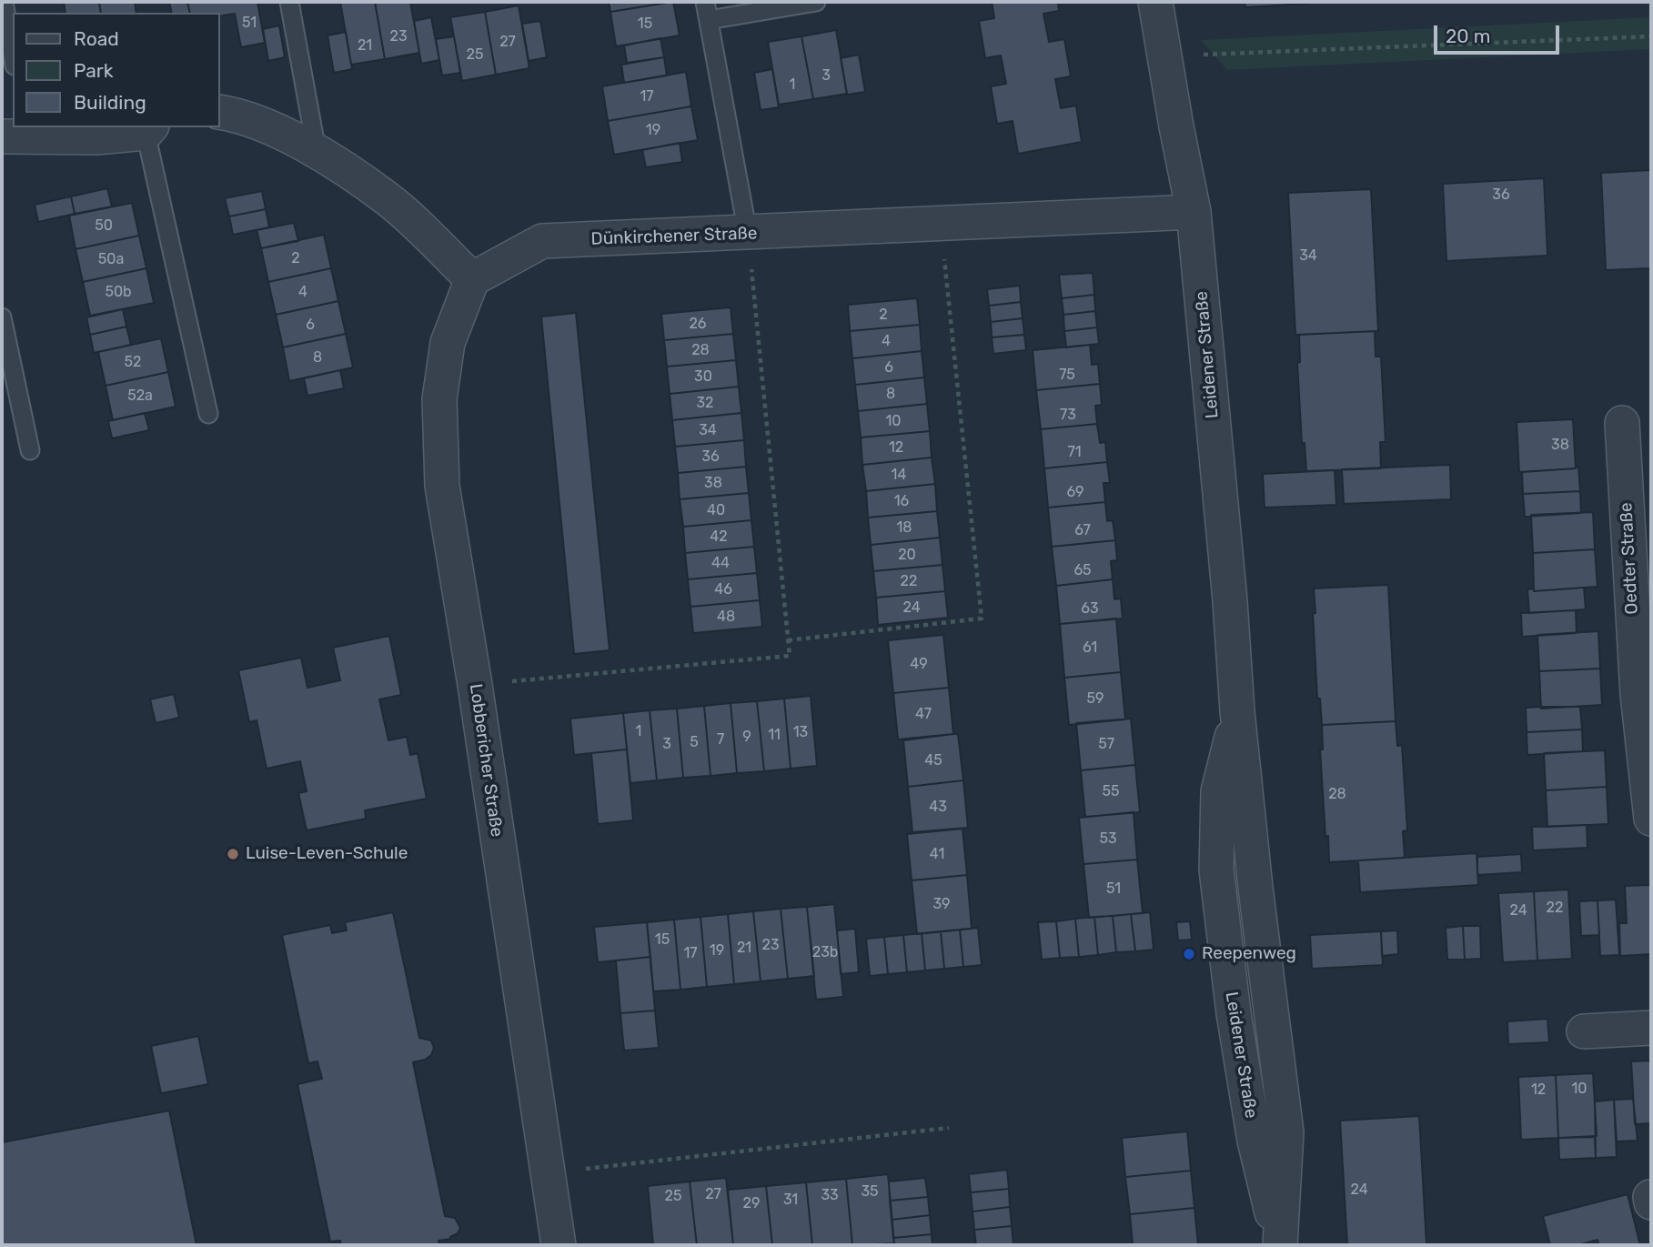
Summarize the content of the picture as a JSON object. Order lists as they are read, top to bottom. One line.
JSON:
{"streets":{"street":["Dünkirchener Straße","Leidener Straße","Oedter Straße","Lobbericher Straße"]},"crossings":[["Dünkirchener Straße","Leidener Straße"],["Dünkirchener Straße","Lobbericher Straße"]],"places":["Luise-Leven-Schule","Reepenweg"],"house_numbers":["51","15","23","27","21","25","3","1","17","19","36","50","34","2","50a","50b","4","2","26","6","4","28","8","52","6","75","30","8","52a","32","73","10","34","38","12","71","36","14","38","69","16","40","18","67","42","20","44","65","22","46","24","63","48","61","49","59","47","1","13","11","9","7","5","3","57","45","55","28","43","53","41","51","39","22","24","15","23","21","19","23b","17","10","12","24","35","27","33","25","31","29"],"legend":["Road","Park","Building"],"scale_bar":"20 m"}
